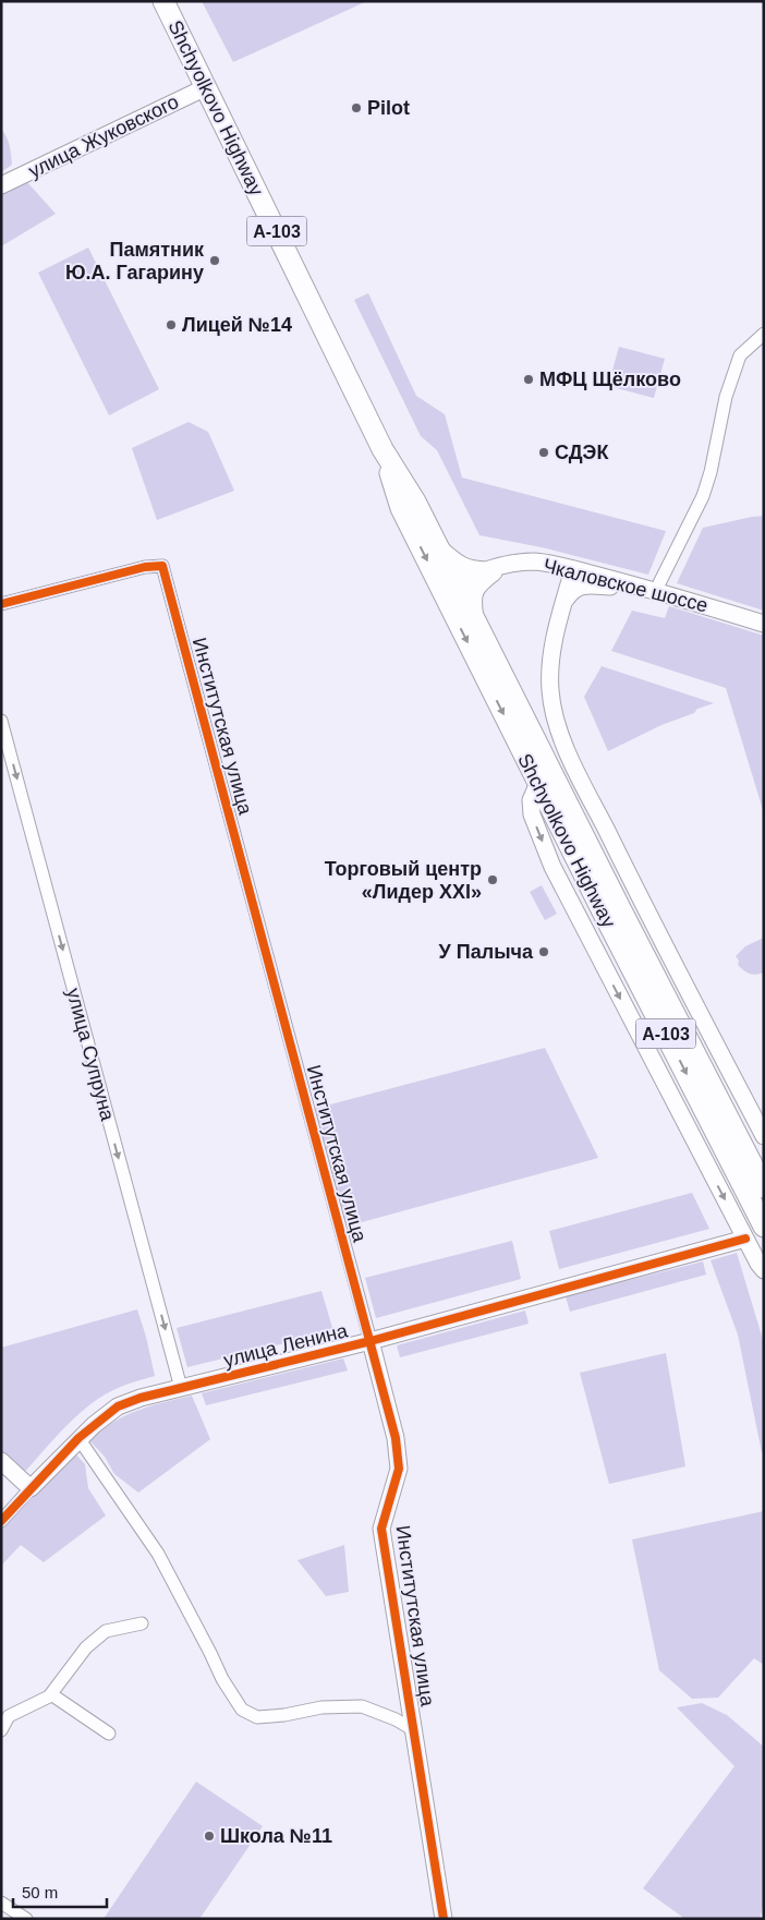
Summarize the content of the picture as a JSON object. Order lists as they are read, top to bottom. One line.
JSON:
{"streets":{"main road":["Shchyolkovo Highway","А-103"],"street":["улица Жуковского","Чкаловское шоссе","Институтская улица","улица Супруна","улица Ленина"]},"crossings":[["Shchyolkovo Highway","улица Жуковского"],["Shchyolkovo Highway","А-103"],["Shchyolkovo Highway","Чкаловское шоссе"],["А-103","Чкаловское шоссе"],["А-103","улица Ленина"],["Институтская улица","улица Ленина"],["улица Супруна","улица Ленина"]],"one_way":["улица Супруна"],"places":["Pilot","Памятник Ю.А. Гагарину","Лицей №14","МФЦ Щёлково","СДЭК","Торговый центр «Лидер XXI»","У Палыча","Школа №11"],"scale_bar":"50 m"}
